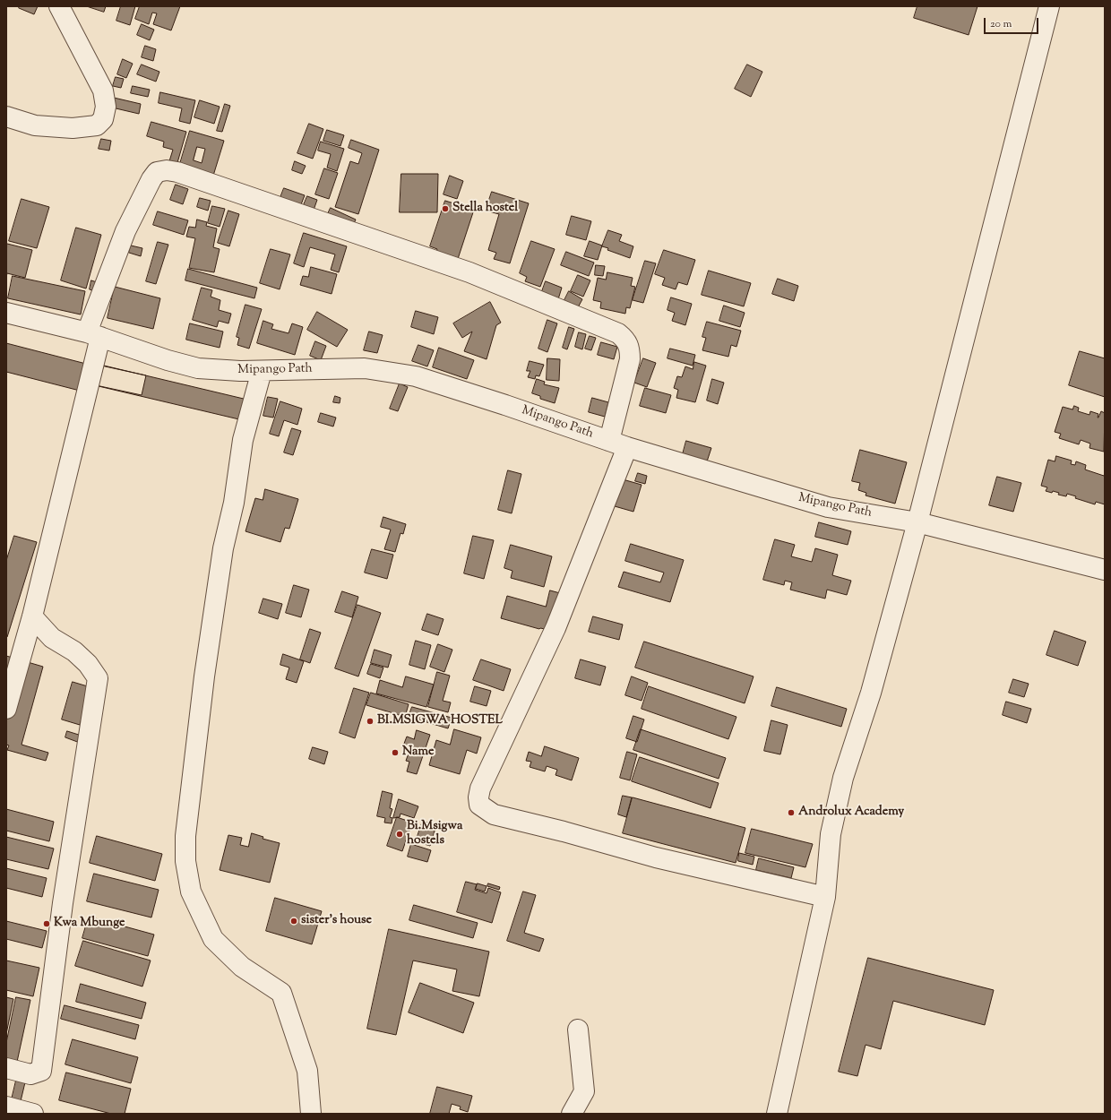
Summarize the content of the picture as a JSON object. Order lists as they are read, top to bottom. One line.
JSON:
{"streets":{"street":["Mipango Path"]},"places":["Stella hostel","BI.MSIGWA HOSTEL","Name","Androlux Academy","Bi.Msigwa hostels","sister's house","Kwa Mbunge"],"scale_bar":"20 m"}
